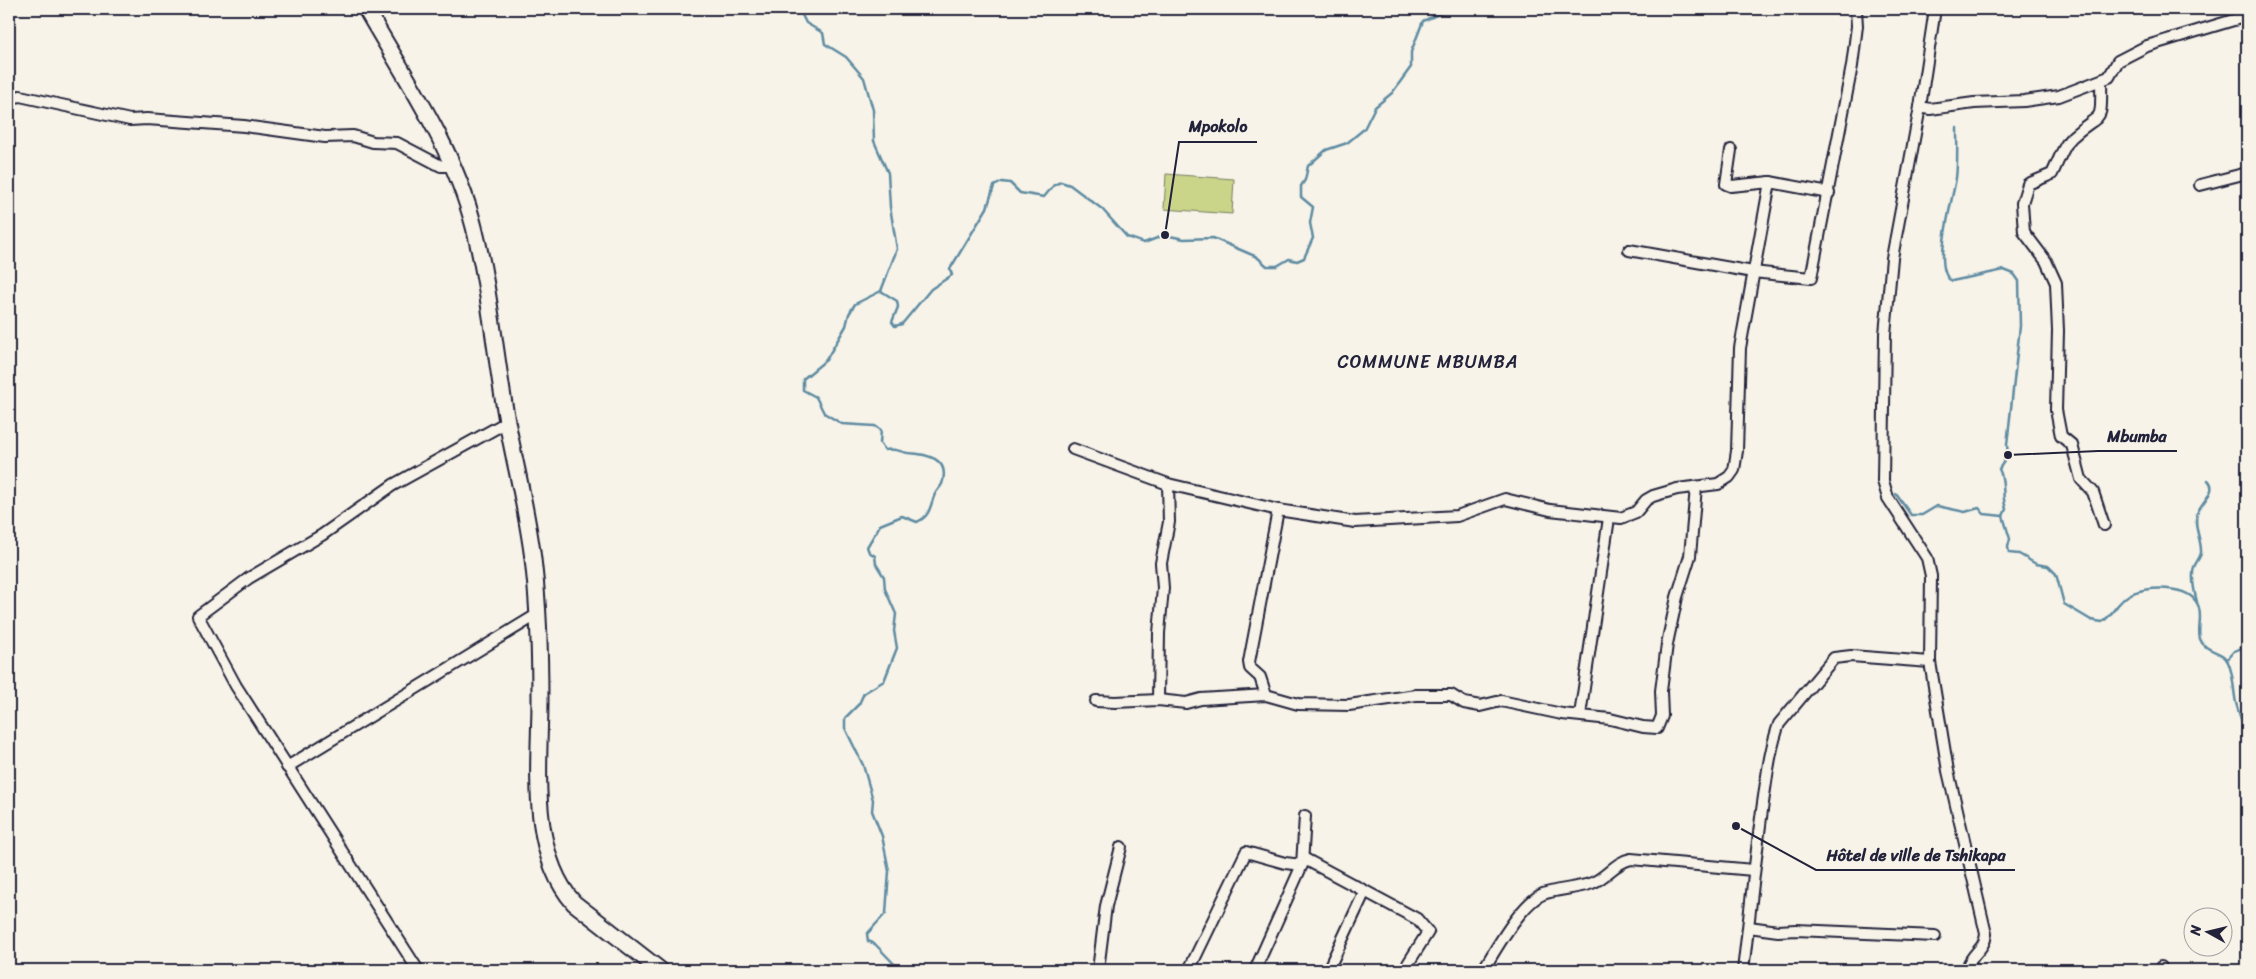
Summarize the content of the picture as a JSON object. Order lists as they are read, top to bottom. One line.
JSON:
{"districts":["COMMUNE MBUMBA"],"places":["Mpokolo","Mbumba","Hôtel de ville de Tshikapa"],"north":"left"}
